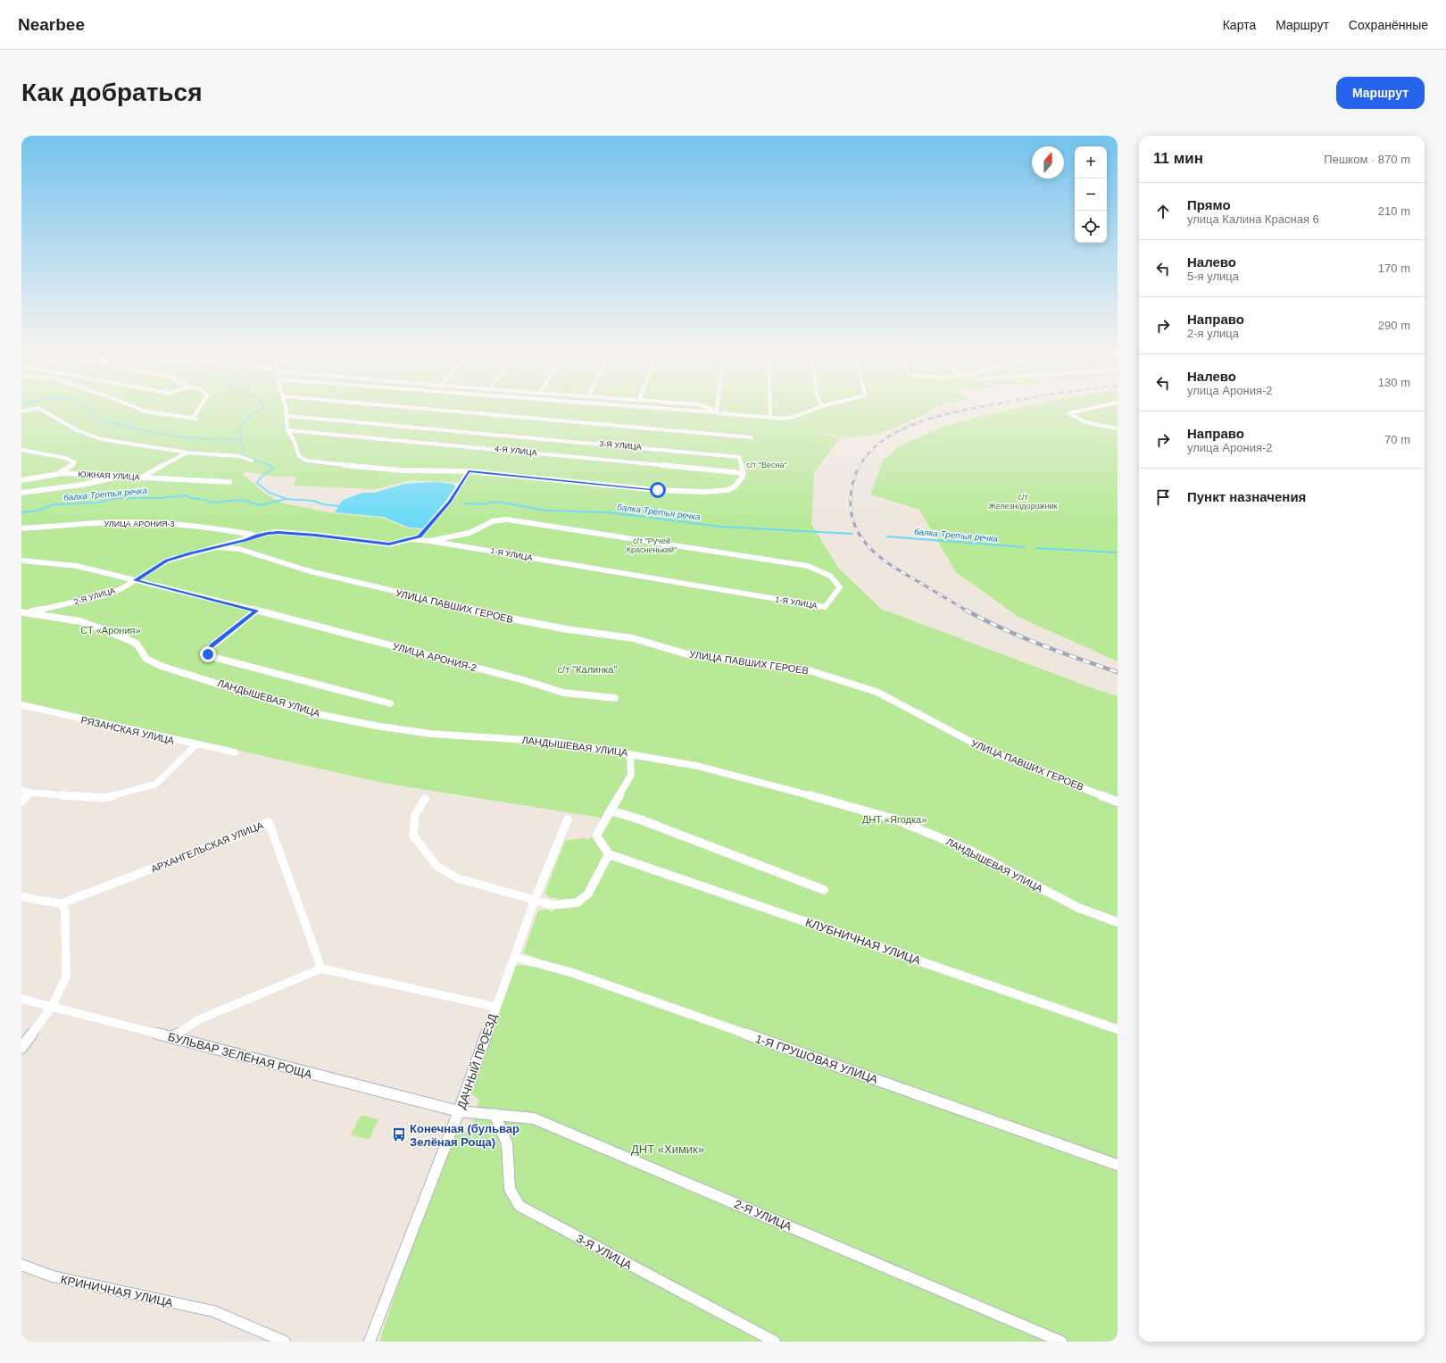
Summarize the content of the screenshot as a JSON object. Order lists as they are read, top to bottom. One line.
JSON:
{"streets":{"street":["3-Я УЛИЦА","4-Я УЛИЦА","ЮЖНАЯ УЛИЦА","УЛИЦА АРОНИЯ-3","1-Я УЛИЦА","2-Я УЛИЦА","УЛИЦА ПАВШИХ ГЕРОЕВ","УЛИЦА АРОНИЯ-2","ЛАНДЫШЕВАЯ УЛИЦА","РЯЗАНСКАЯ УЛИЦА","АРХАНГЕЛЬСКАЯ УЛИЦА","КЛУБНИЧНАЯ УЛИЦА","БУЛЬВАР ЗЕЛЁНАЯ РОЩА","1-Я ГРУШОВАЯ УЛИЦА","ДАЧНЫЙ ПРОЕЗД","КРИНИЧНАЯ УЛИЦА"]},"crossings":[["3-Я УЛИЦА","4-Я УЛИЦА"],["3-Я УЛИЦА","2-Я УЛИЦА"],["УЛИЦА АРОНИЯ-3","2-Я УЛИЦА"],["1-Я УЛИЦА","2-Я УЛИЦА"],["2-Я УЛИЦА","УЛИЦА ПАВШИХ ГЕРОЕВ"],["2-Я УЛИЦА","УЛИЦА АРОНИЯ-2"],["2-Я УЛИЦА","ЛАНДЫШЕВАЯ УЛИЦА"],["2-Я УЛИЦА","БУЛЬВАР ЗЕЛЁНАЯ РОЩА"],["2-Я УЛИЦА","ДАЧНЫЙ ПРОЕЗД"],["БУЛЬВАР ЗЕЛЁНАЯ РОЩА","ДАЧНЫЙ ПРОЕЗД"],["1-Я ГРУШОВАЯ УЛИЦА","ДАЧНЫЙ ПРОЕЗД"]],"water":["балка Третья речка"],"parks":["с/т \"Весна\"","с/т Железнодорожник","с/т \"Ручей Красненький\"","СТ «Арония»","с/т \"Калинка\"","ДНТ «Ягодка»","ДНТ «Химик»"],"places":{"bus stop":["Конечная (бульвар Зелёная Роща)"]},"north":"top","page":{"header":"Nearbee","nav":["Карта","Маршрут","Сохранённые"],"buttons":"Маршрут","title":"Как добраться","heading":["11 мин","Пешком · 870 m"],"map_buttons":["+","−"],"list":[["Прямо","улица Калина Красная 6","210 m"],["Налево","5-я улица","170 m"],["Направо","2-я улица","290 m"],["Налево","улица Арония-2","130 m"],["Направо","улица Арония-2","70 m"],"Пункт назначения"]}}
